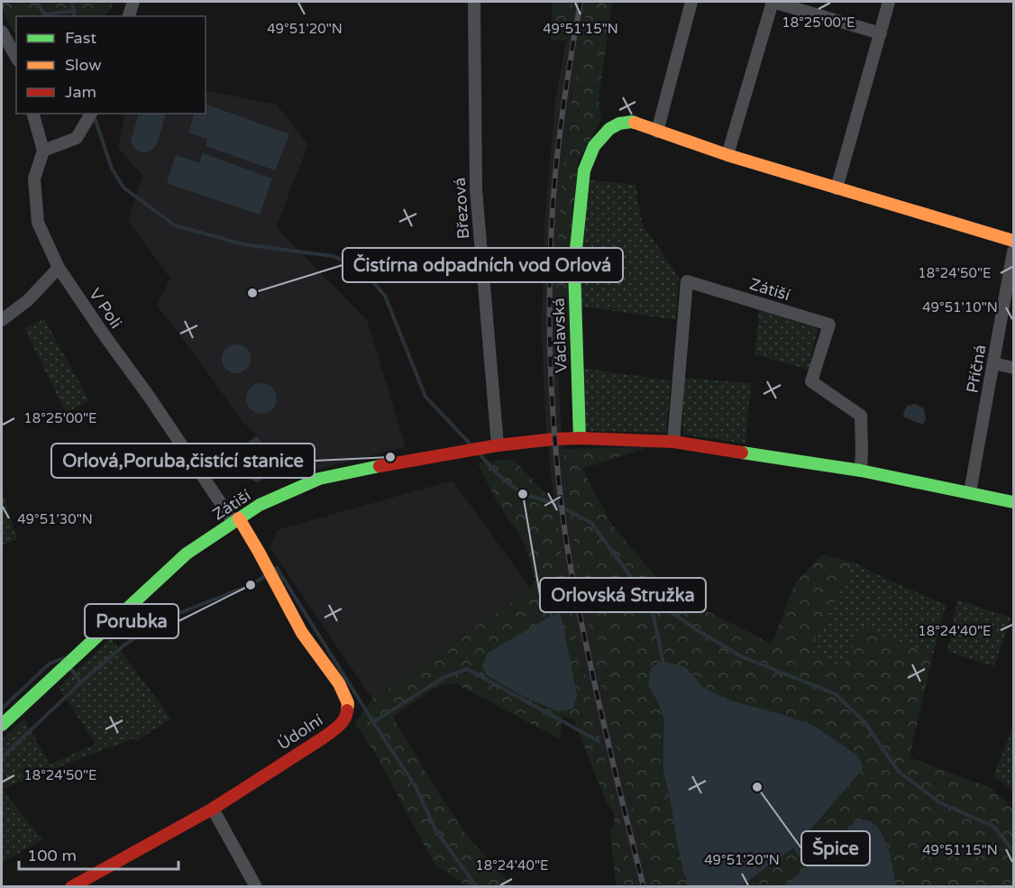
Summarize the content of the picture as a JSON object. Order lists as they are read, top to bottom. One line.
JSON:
{"streets":{"street":["Březová","Zátiší","V Poli","Václavská","Příčná","Údolní"]},"crossings":[["Březová","Zátiší"],["Zátiší","V Poli"],["Zátiší","Václavská"],["Zátiší","Příčná"],["Zátiší","Údolní"],["V Poli","Údolní"]],"places":["Čistírna odpadních vod Orlová","Orlová,Poruba,čistící stanice","Orlovská Stružka","Porubka","Špice"],"legend":["Fast","Slow","Jam"],"scale_bar":"100 m","coordinates":["18°25'00\"E","49°51'20\"N","49°51'15\"N","18°24'50\"E","49°51'10\"N","49°51'30\"N","18°24'40\"E"]}
